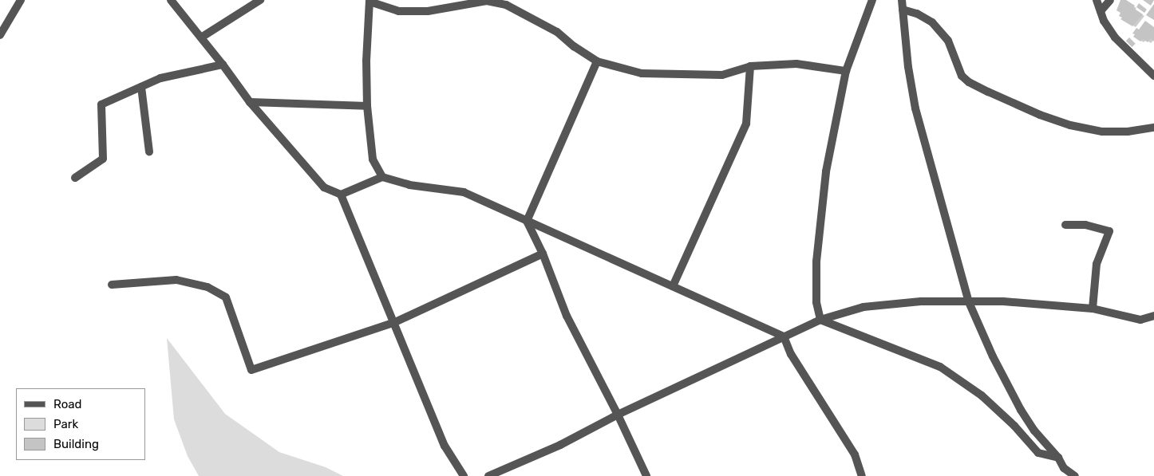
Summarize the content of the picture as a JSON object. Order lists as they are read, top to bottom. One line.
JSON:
{"legend":["Road","Park","Building"]}
